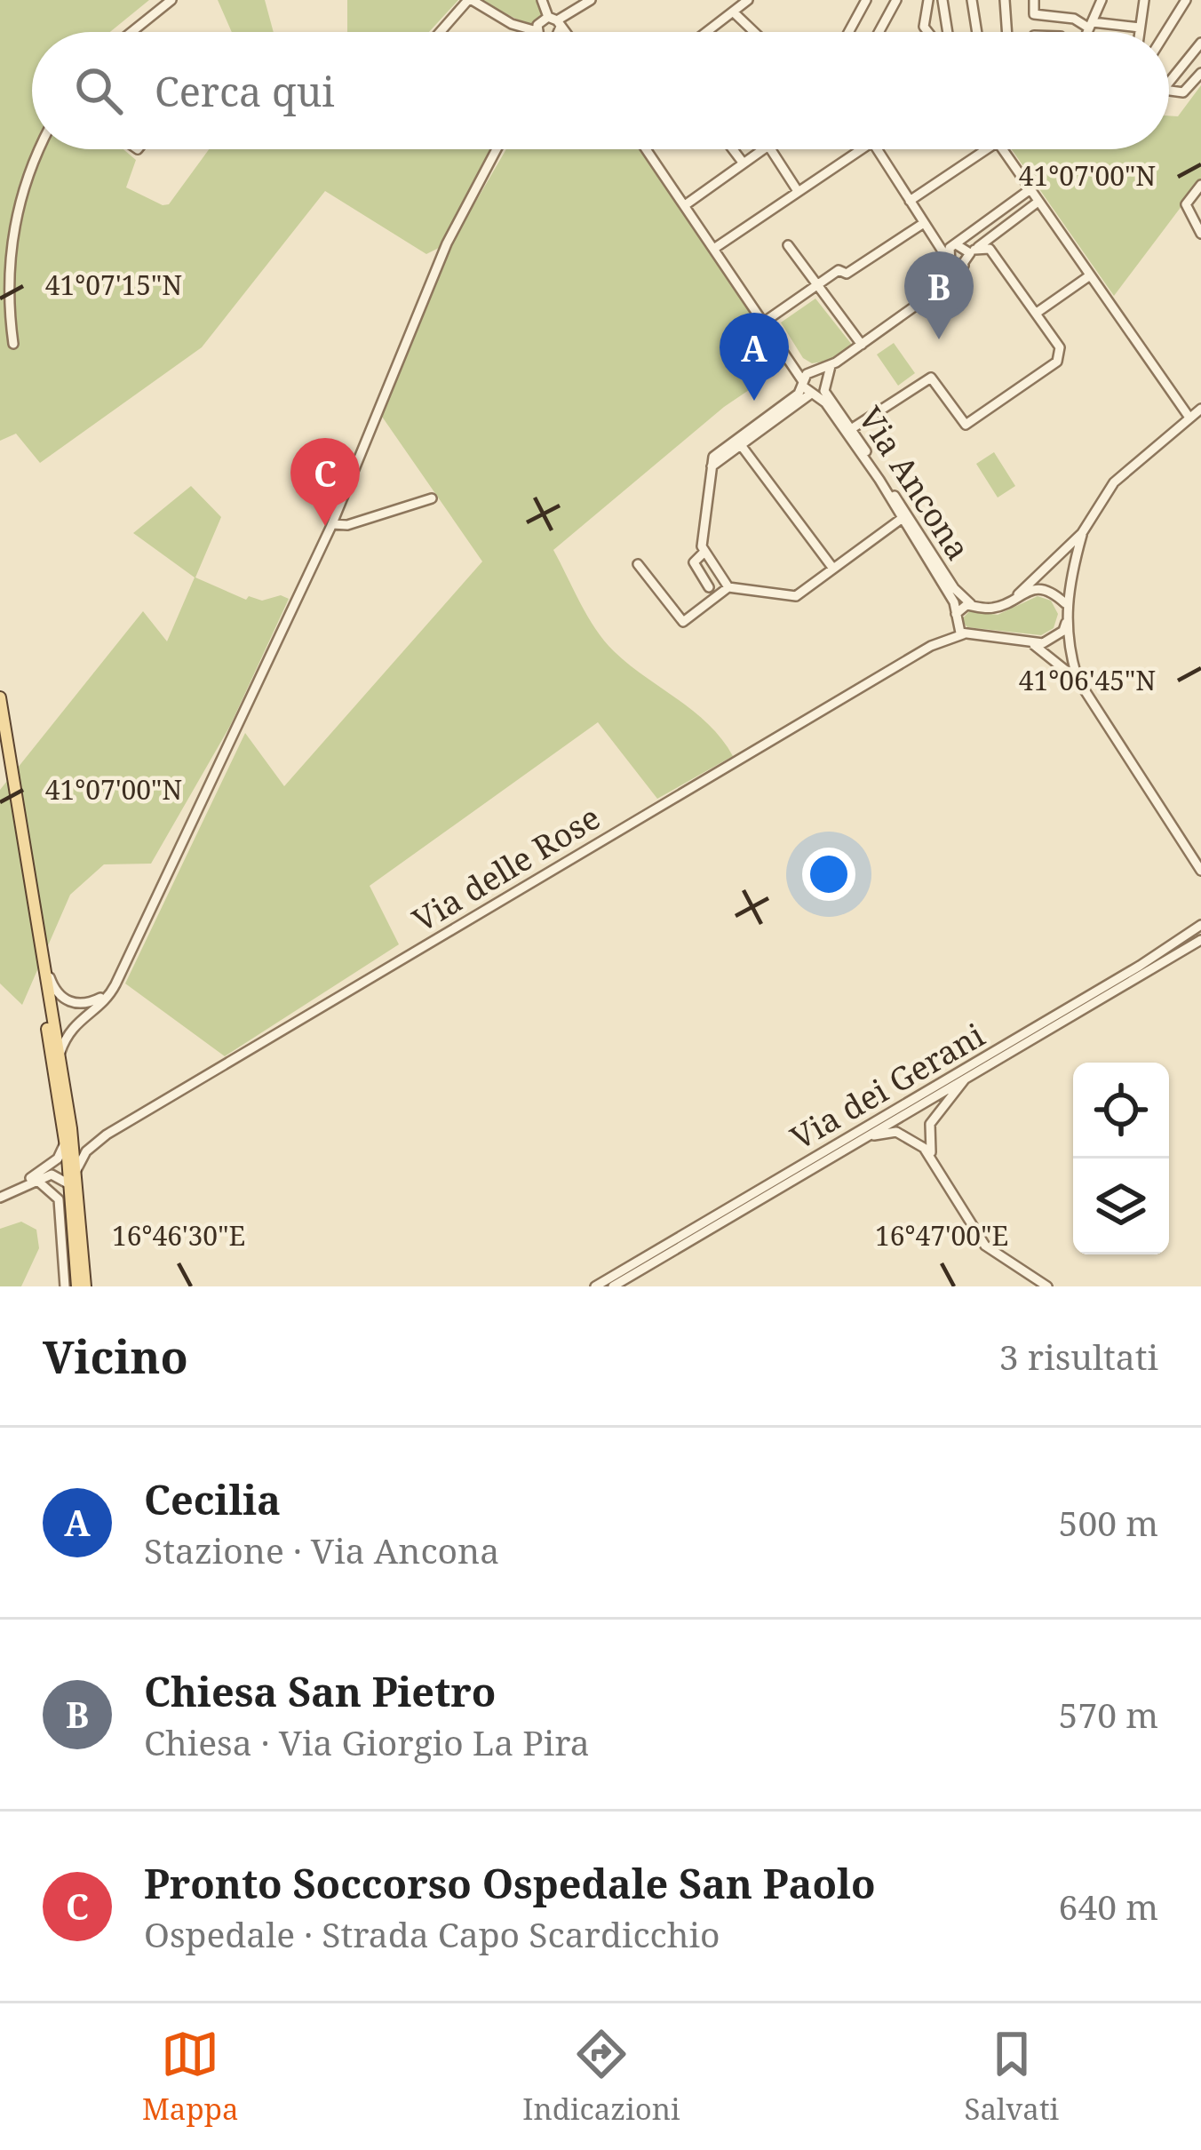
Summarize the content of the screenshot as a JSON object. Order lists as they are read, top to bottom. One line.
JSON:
{"streets":{"street":["Via Ancona","Via delle Rose","Via dei Gerani"]},"crossings":[["Via Ancona","Via delle Rose"]],"page":{"search":"Cerca qui","pins":["B","A","C"],"heading":["Vicino","3 risultati"],"list":[{"mark":"A","name":"Cecilia","note":"Stazione · Via Ancona","value":"500 m"},{"mark":"B","name":"Chiesa San Pietro","note":"Chiesa · Via Giorgio La Pira","value":"570 m"},{"mark":"C","name":"Pronto Soccorso Ospedale San Paolo","note":"Ospedale · Strada Capo Scardicchio","value":"640 m"}],"nav":["Mappa","Indicazioni","Salvati"]},"coordinates":["41°07'00\"N","41°07'15\"N","41°06'45\"N","16°46'30\"E","16°47'00\"E"]}
